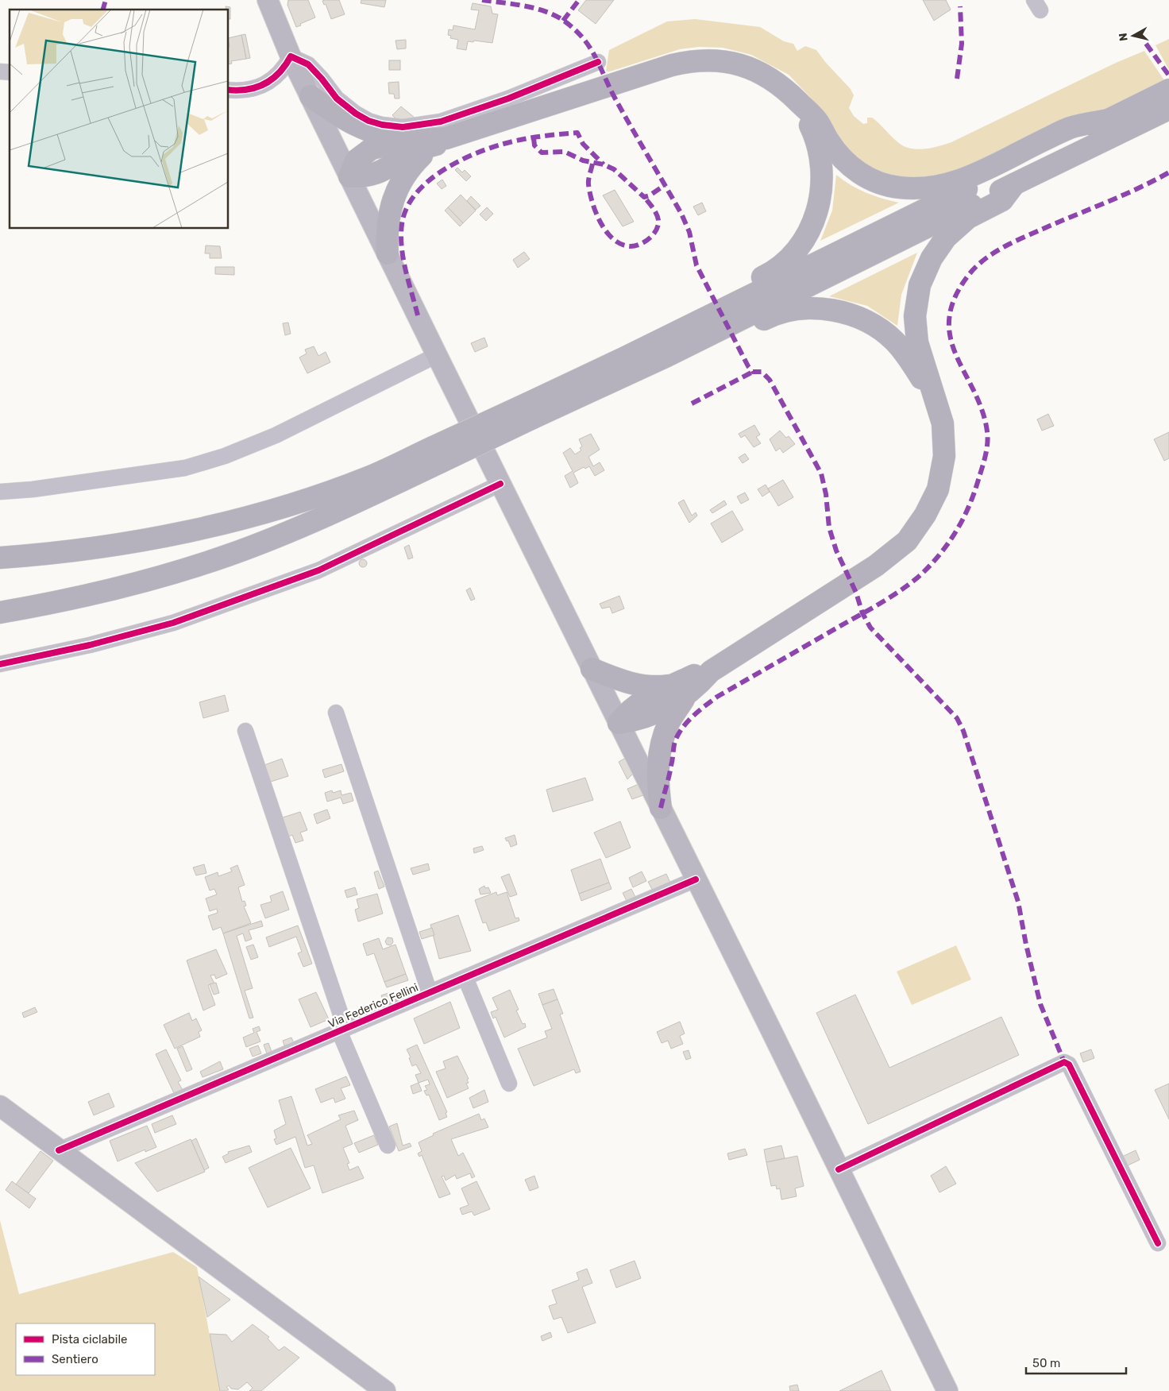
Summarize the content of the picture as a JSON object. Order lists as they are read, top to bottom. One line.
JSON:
{"streets":{"street":["Via Federico Fellini"]},"legend":["Pista ciclabile","Sentiero"],"scale_bar":"50 m","north":"left"}
